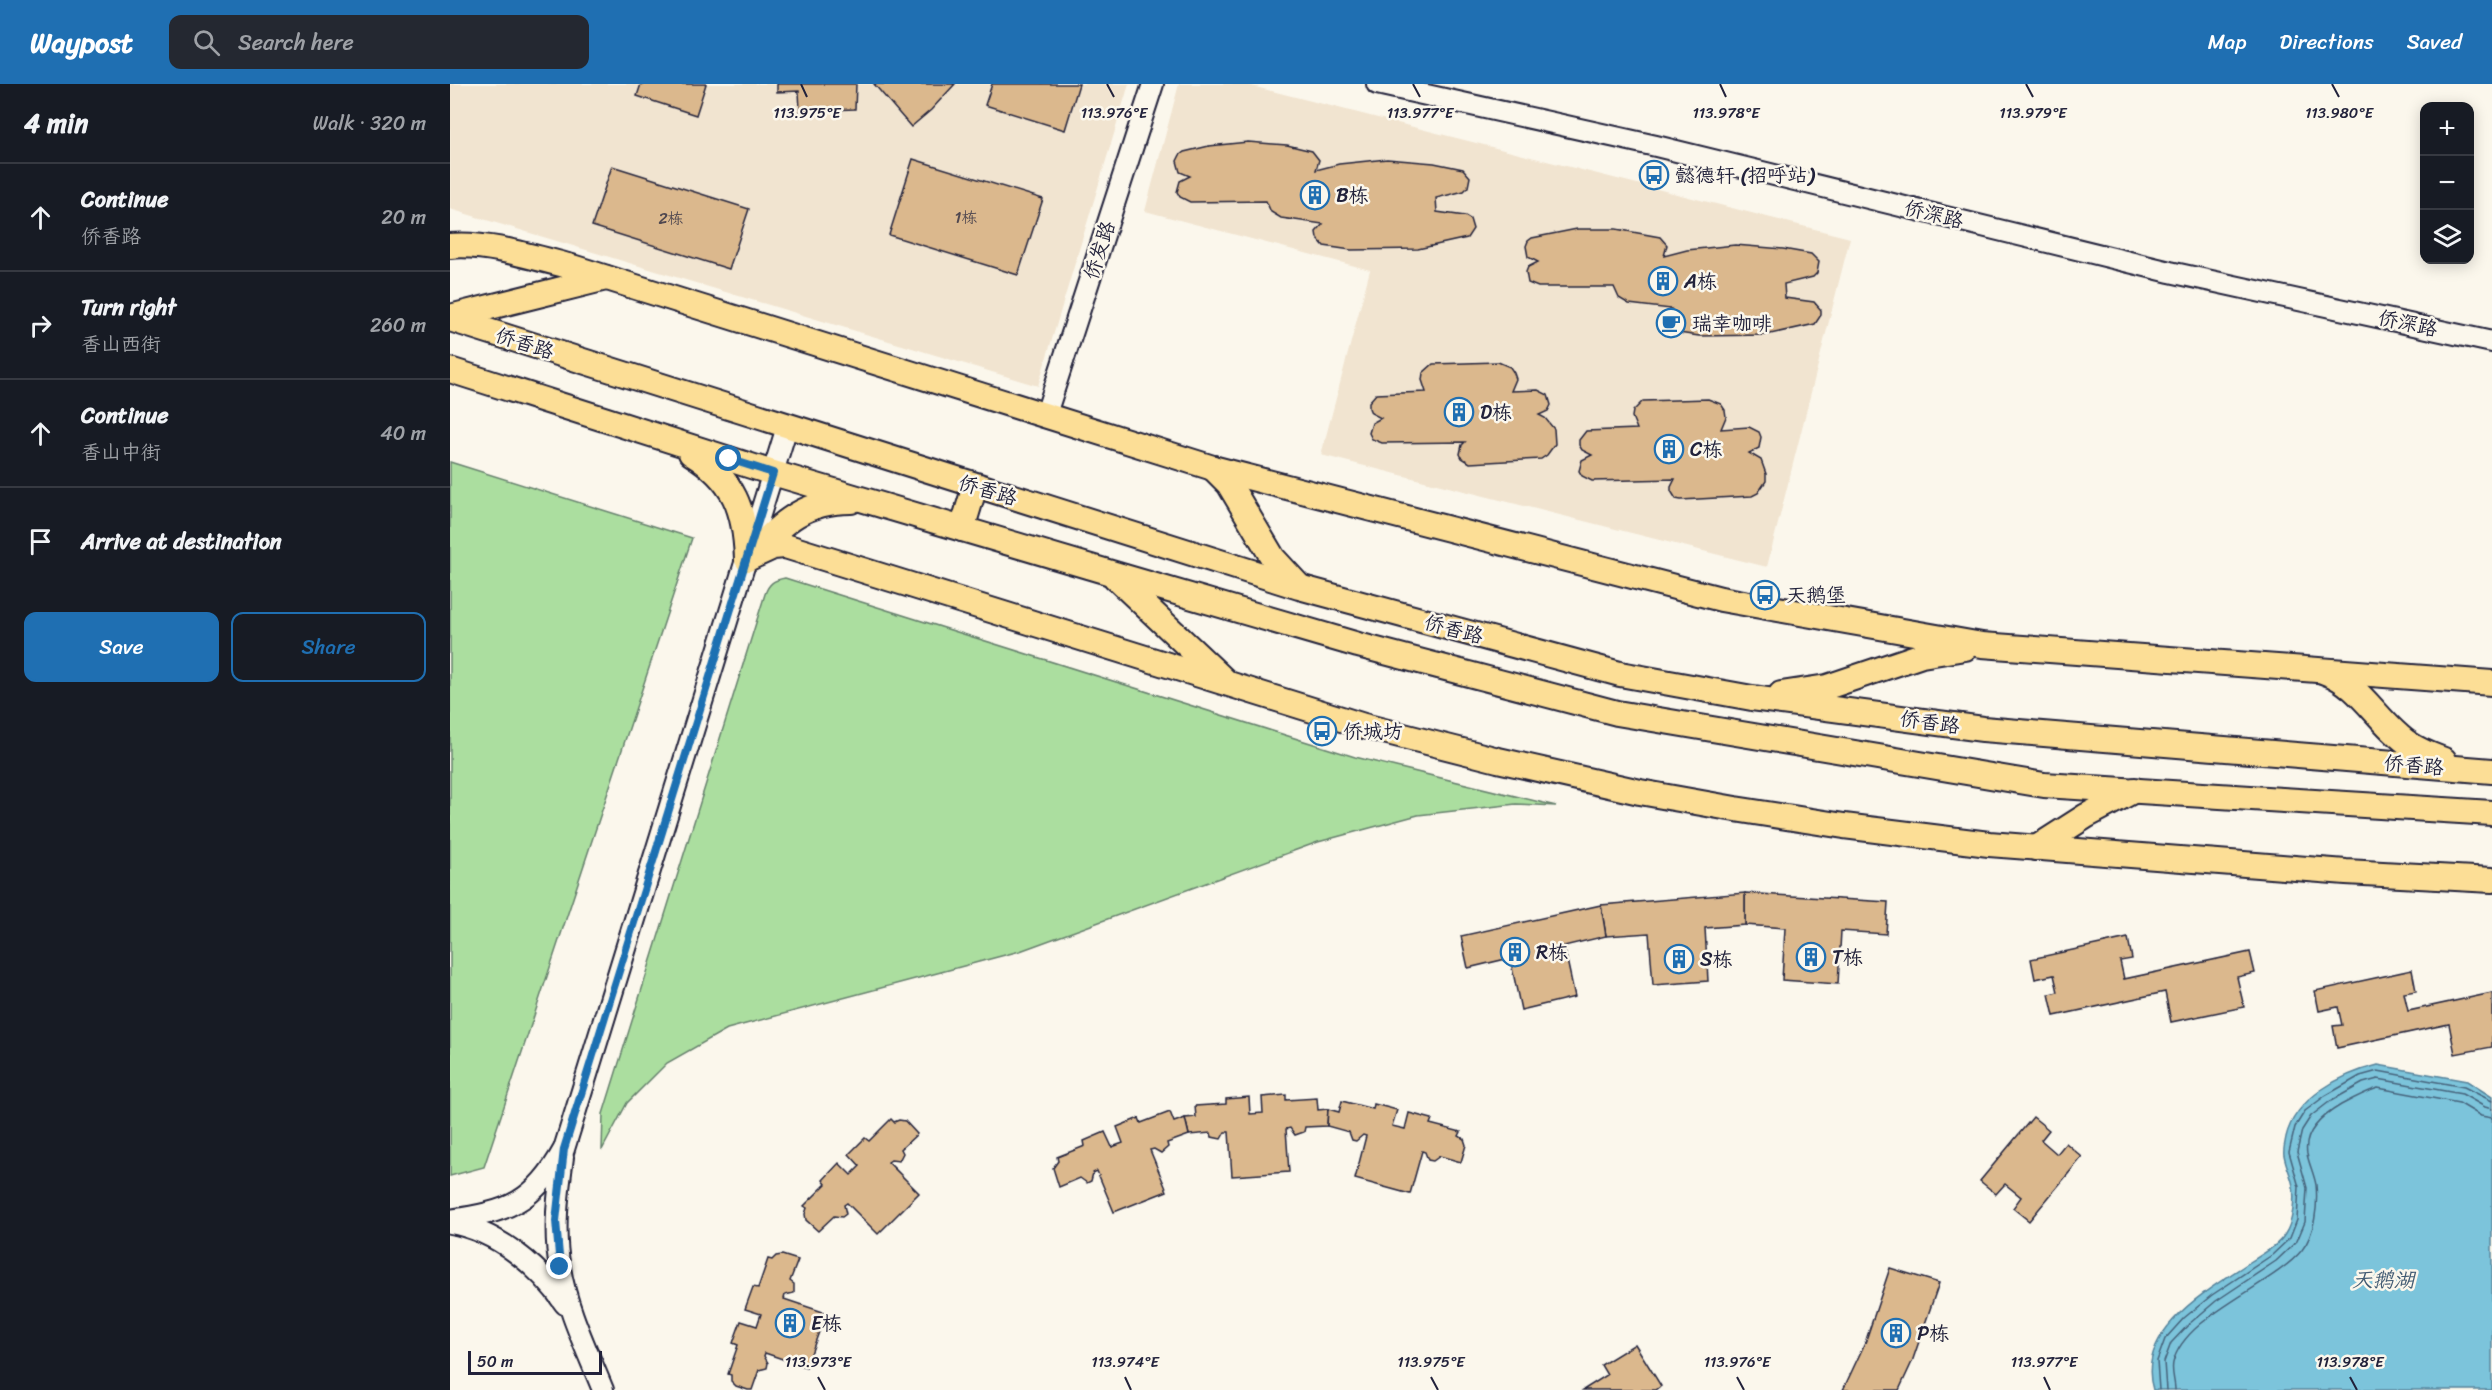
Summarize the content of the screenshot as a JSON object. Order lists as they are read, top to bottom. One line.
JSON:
{"streets":{"main road":["侨香路"],"street":["侨深路","侨发路"]},"water":["天鹅湖"],"places":{"bus stop":["懿德轩 (招呼站)","天鹅堡","侨城坊"],"building":["B栋","A栋","D栋","C栋","R栋","T栋","S栋","E栋","P栋"],"cafe":["瑞幸咖啡"]},"house_numbers":["1栋","2栋"],"scale_bar":"50 m","page":{"header":"Waypost","search":"Search here","nav":["Map","Directions","Saved"],"heading":["4 min","Walk · 320 m"],"map_buttons":["+","−"],"list":[["Continue","侨香路","20 m"],["Turn right","香山西街","260 m"],["Continue","香山中街","40 m"],"Arrive at destination"],"buttons":["Save","Share"],"scale":"50 m"},"coordinates":["113.975°E","113.976°E","113.977°E","113.978°E","113.979°E","113.980°E","113.973°E","113.974°E"]}
